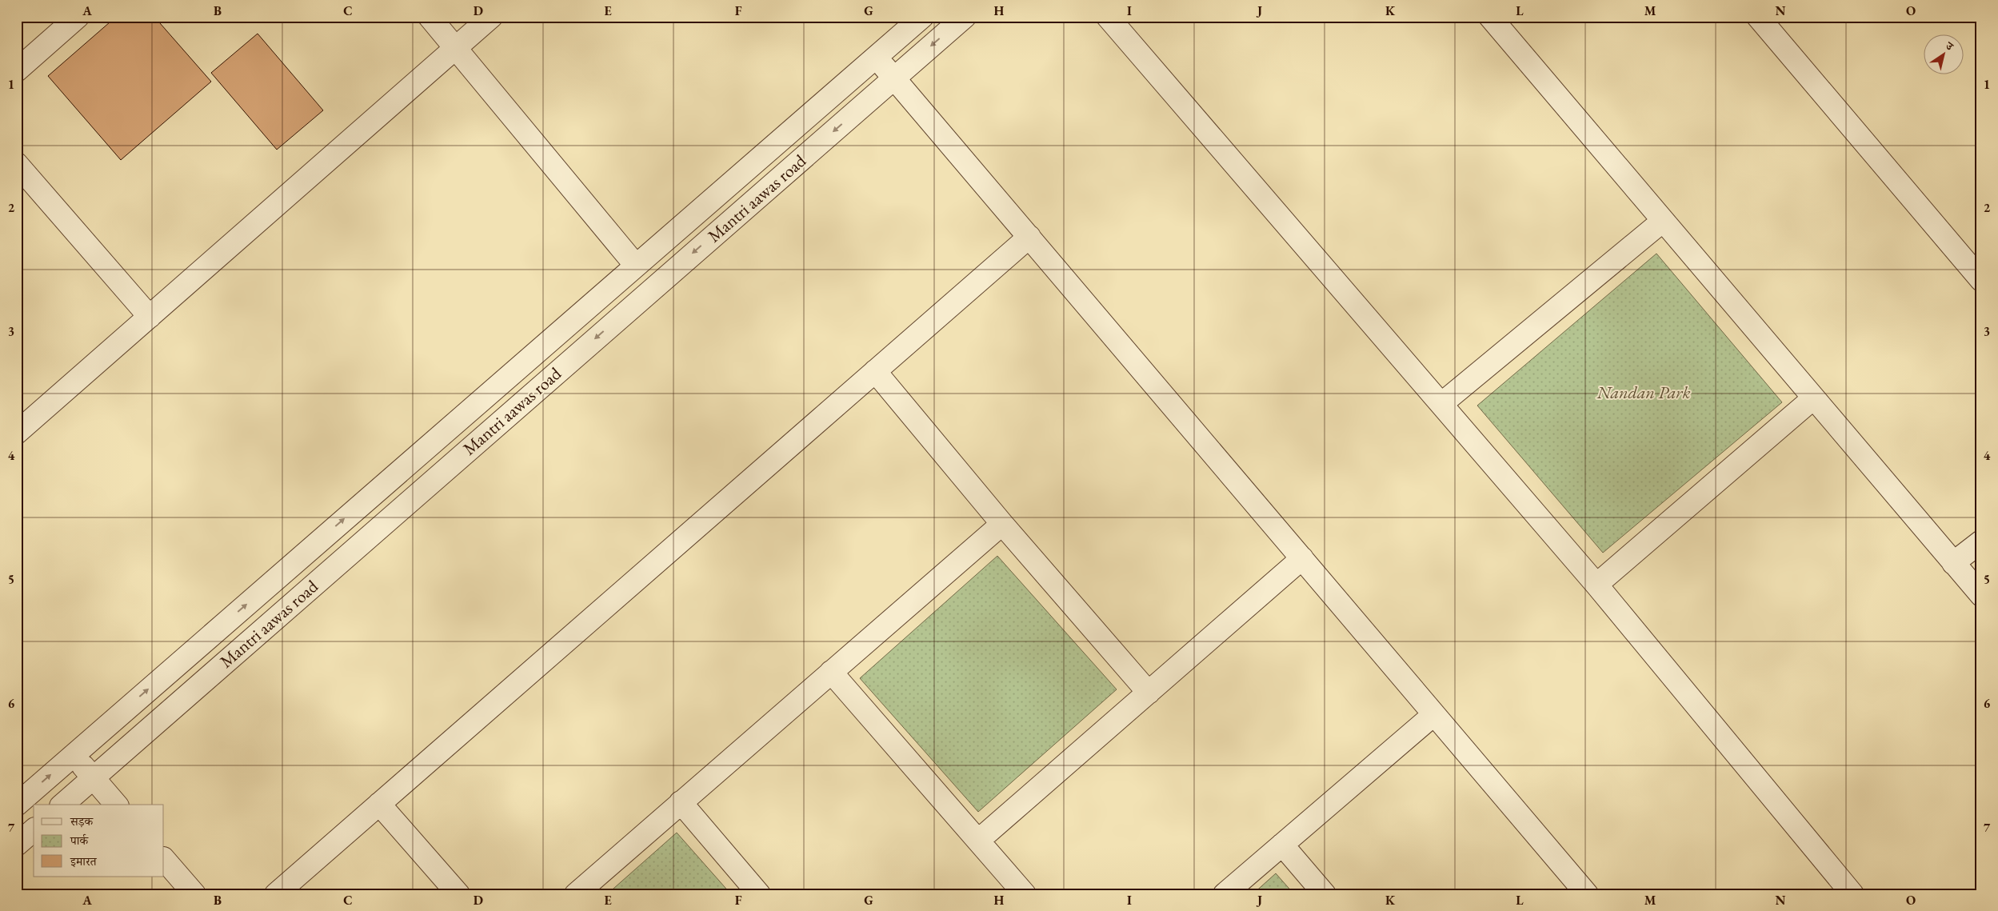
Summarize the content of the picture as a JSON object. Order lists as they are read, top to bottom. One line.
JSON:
{"streets":{"street":["Mantri aawas road"]},"parks":["Nandan Park"],"legend":["सड़क","पार्क","इमारत"],"north":"top right","grid":{"columns":["A","B","C","D","E","F","G","H","I","J","K","L","M","N","O"],"rows":["1","2","3","4","5","6","7"]}}
